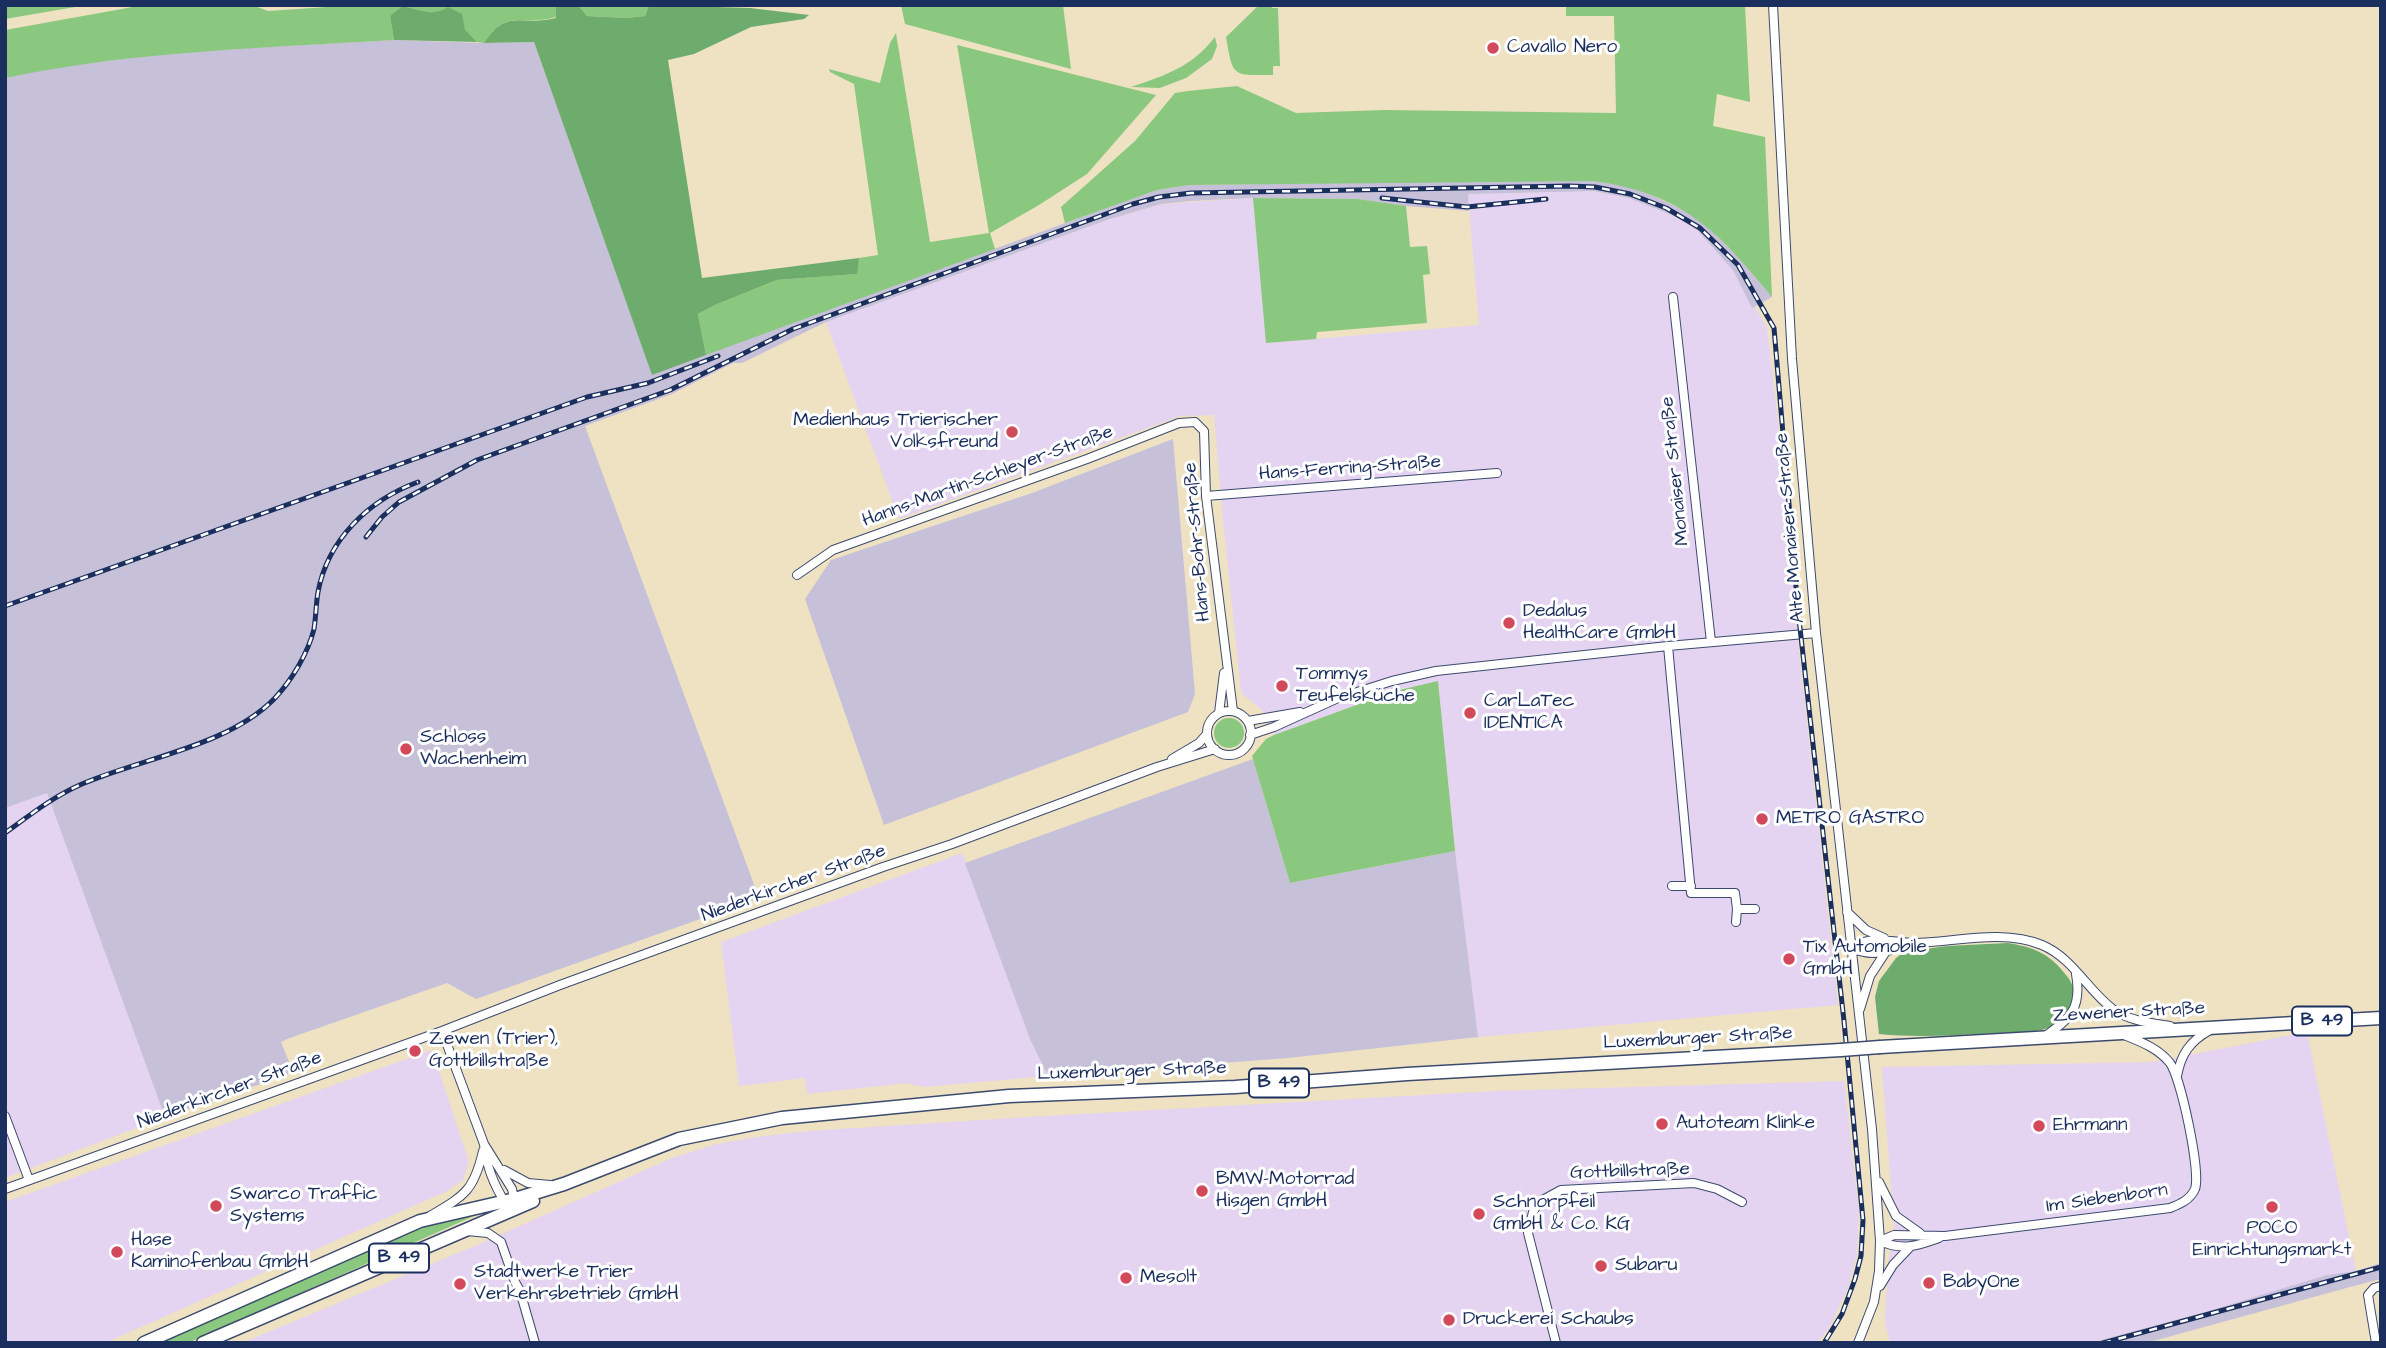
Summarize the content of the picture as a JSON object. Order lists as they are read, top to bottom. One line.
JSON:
{"streets":{"main road":["Zewener Straße","B 49","Luxemburger Straße"],"street":["Hans-Ferring-Straße","Monaiser Straße","Hanns-Martin-Schleyer-Straße","Alte Monaiser Straße","Hans-Bohr-Straße","Niederkircher Straße","Gottbillstraße","Im Siebenborn"]},"crossings":[["Hans-Ferring-Straße","Hans-Bohr-Straße"],["Hanns-Martin-Schleyer-Straße","Hans-Bohr-Straße"],["Hans-Bohr-Straße","Niederkircher Straße"],["Zewener Straße","Luxemburger Straße"],["Zewener Straße","Im Siebenborn"]],"places":["Cavallo Nero","Medienhaus Trierischer Volksfreund","Dedalus HealthCare GmbH","Tommys Teufelsküche","CarLaTec IDENTICA","Schloss Wachenheim","METRO GASTRO","Tix Automobile GmbH","Zewen (Trier), Gottbillstraße","Autoteam Klinke","Ehrmann","BMW-Motorrad Hisgen GmbH","Swarco Traffic Systems","POCO Einrichtungsmarkt","Schnorpfeil GmbH & Co. KG","Hase Kaminofenbau GmbH","Subaru","Mesolt","BabyOne","Stadtwerke Trier Verkehrsbetrieb GmbH","Druckerei Schaubs"]}
